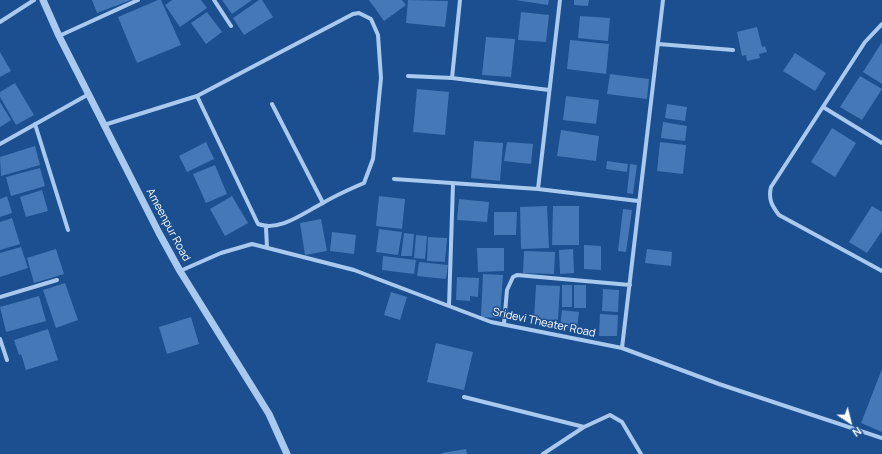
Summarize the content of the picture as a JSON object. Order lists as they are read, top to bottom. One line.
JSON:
{"streets":{"street":["Ameenpur Road","Sridevi Theater Road"]},"crossings":[["Ameenpur Road","Sridevi Theater Road"]],"north":"bottom right"}
